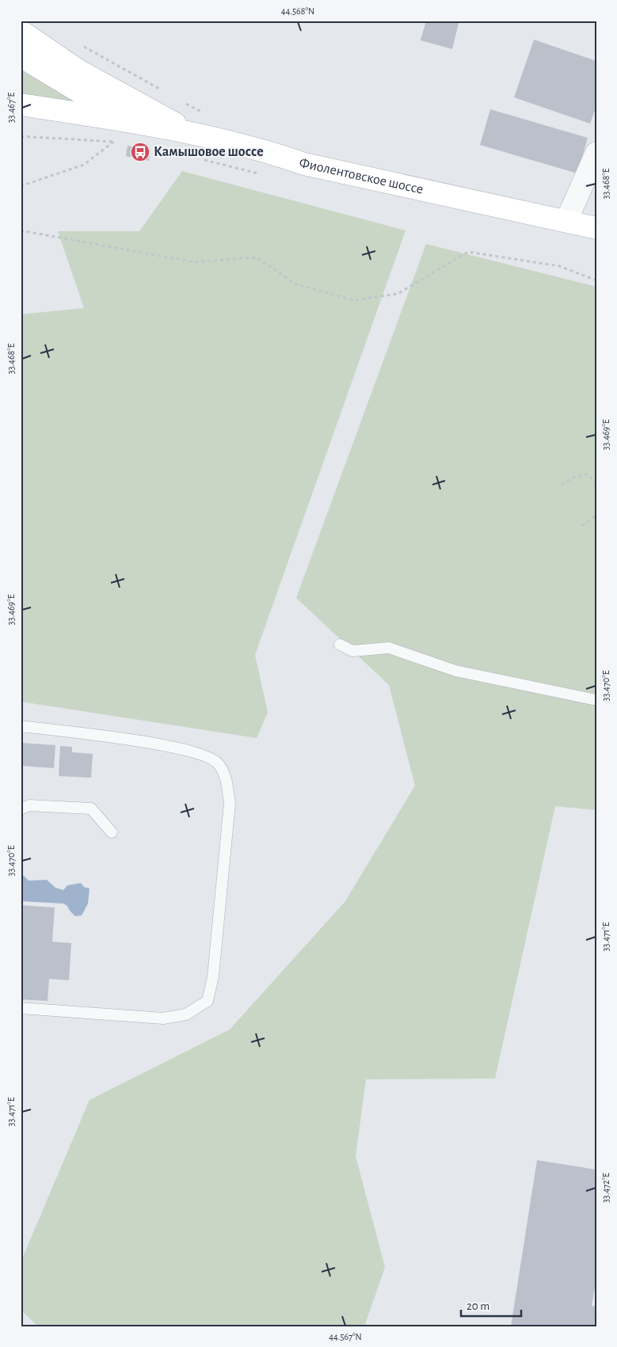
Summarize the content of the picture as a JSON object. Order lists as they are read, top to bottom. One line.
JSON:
{"streets":{"main road":["Фиолентовское шоссе"]},"places":{"bus stop":["Камышовое шоссе"]},"scale_bar":"20 m","coordinates":["44.568°N","33.467°E","33.468°E","33.469°E","33.470°E","33.471°E","33.472°E","44.567°N"]}
